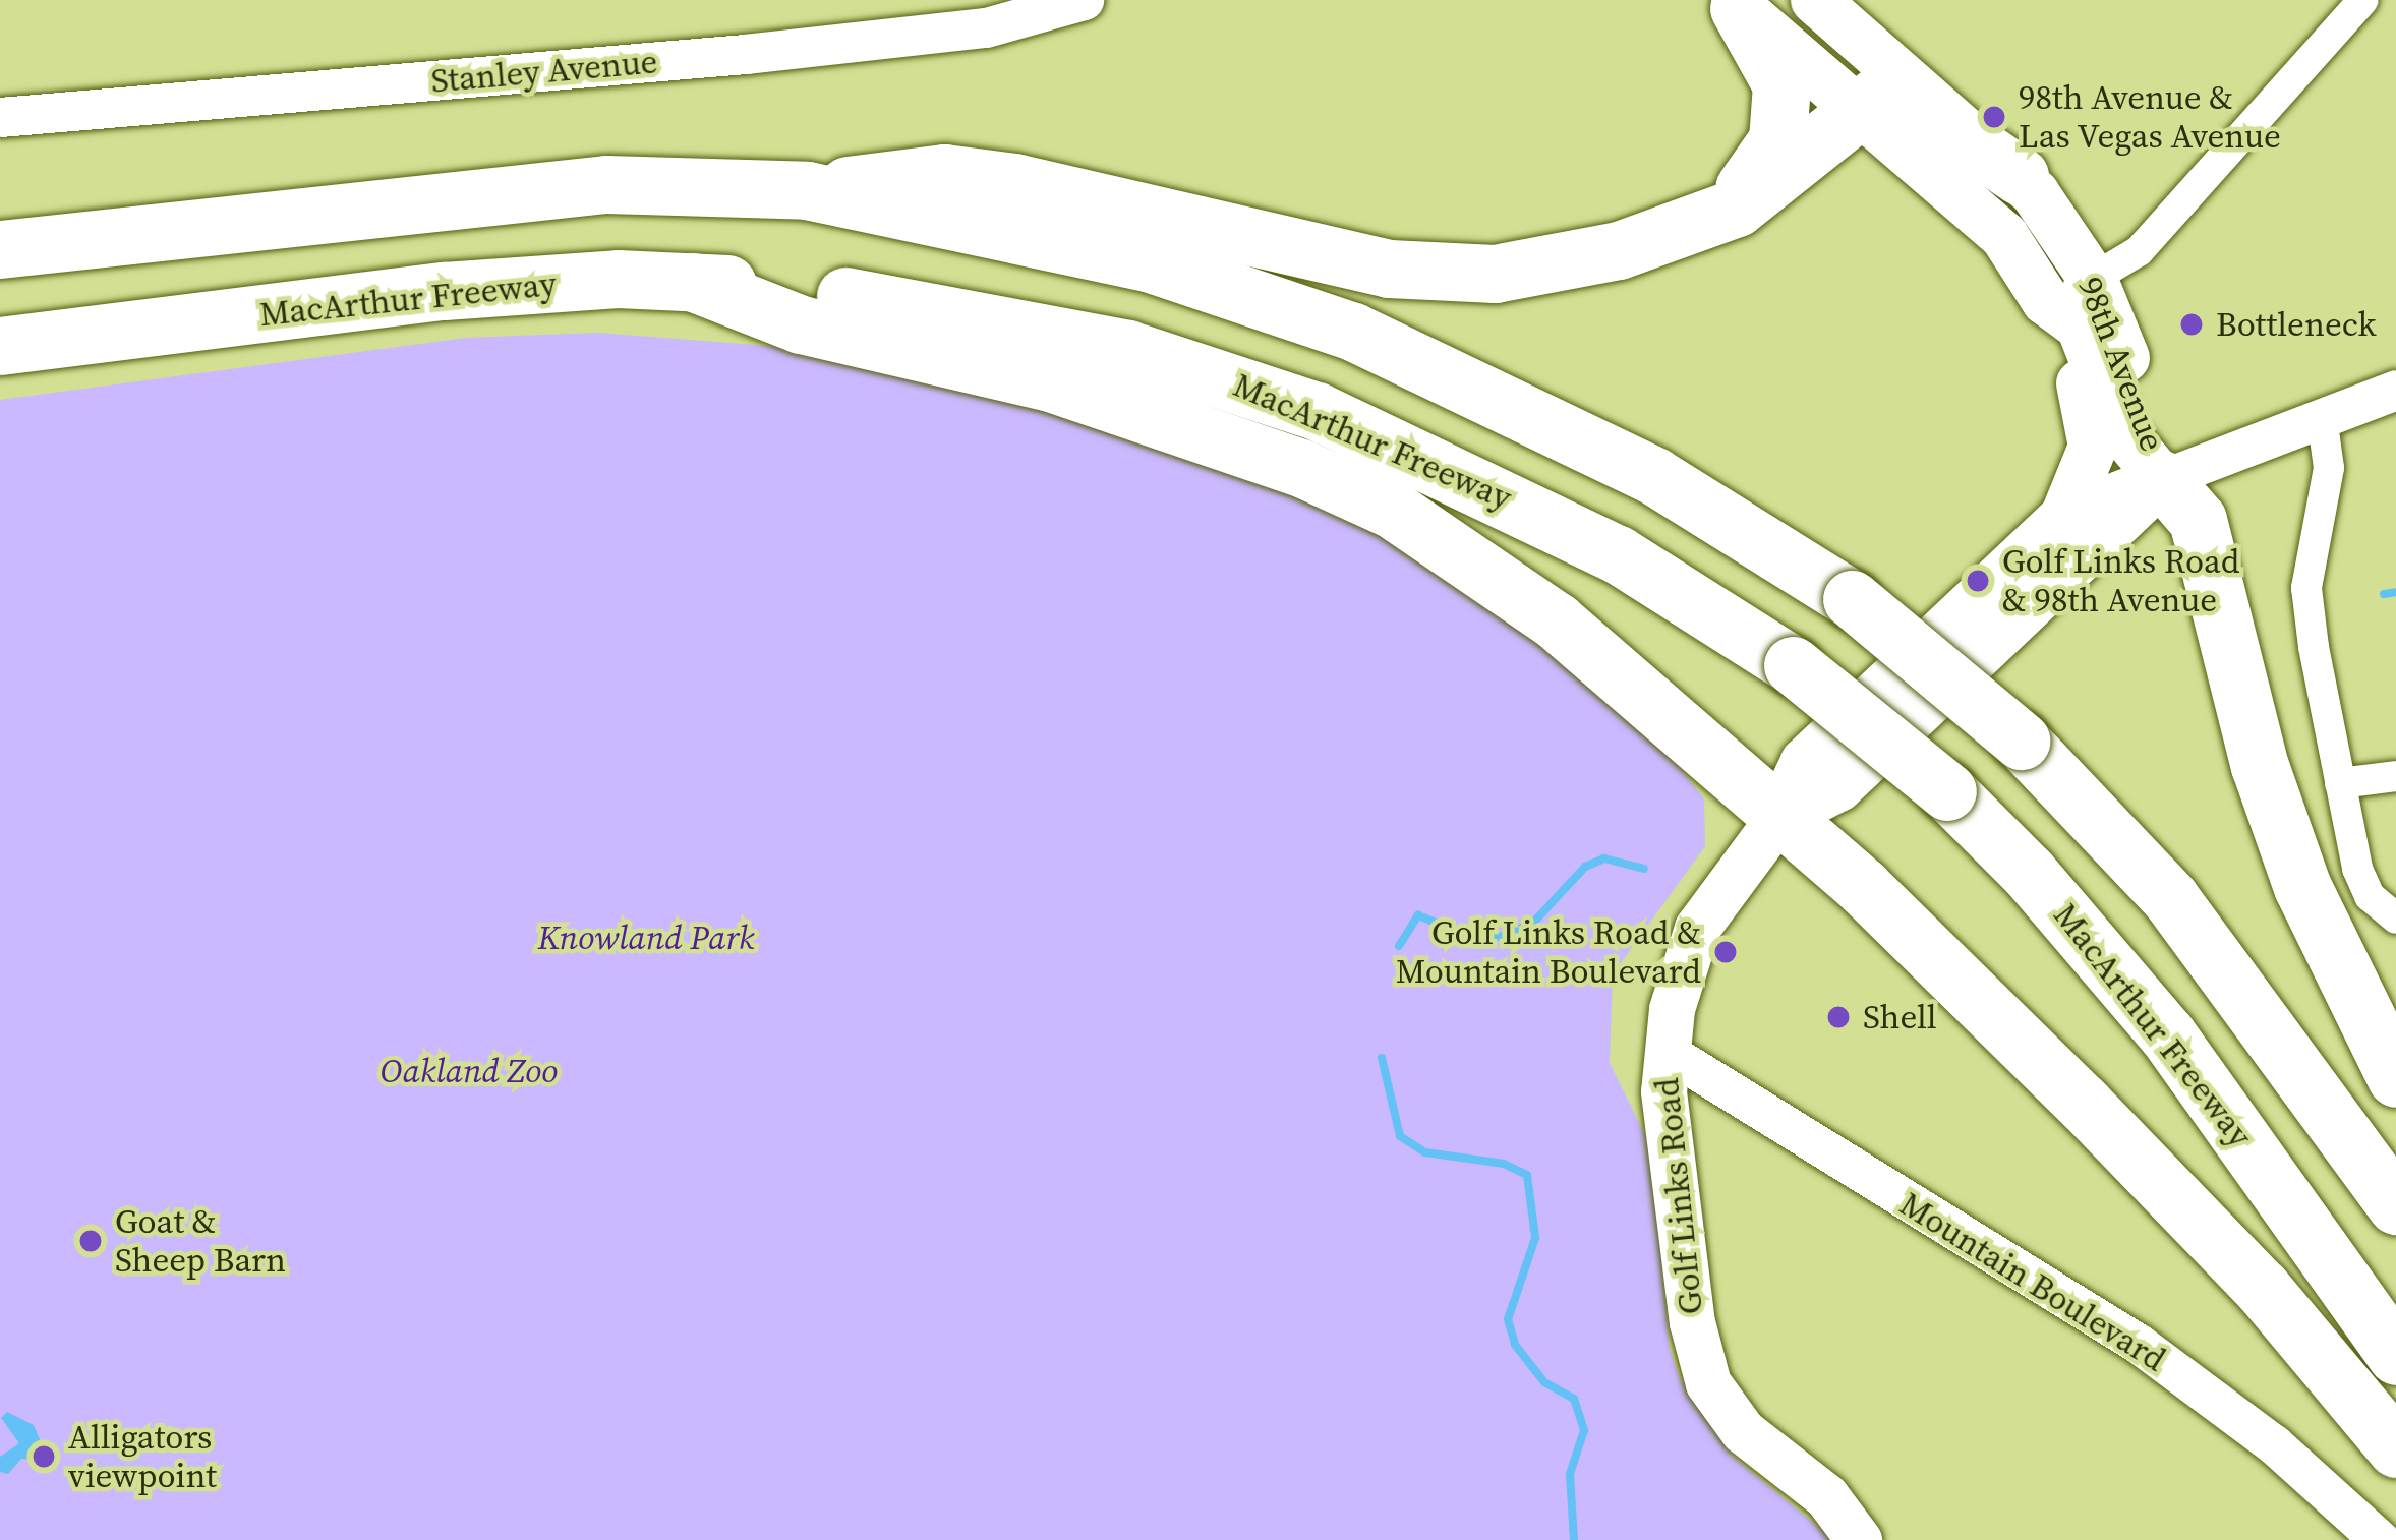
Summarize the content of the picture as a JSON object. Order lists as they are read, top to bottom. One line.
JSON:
{"streets":{"highway":["MacArthur Freeway"],"main road":["98th Avenue","Golf Links Road"],"street":["Stanley Avenue","Mountain Boulevard"]},"crossings":[["98th Avenue","Golf Links Road"],["Golf Links Road","Mountain Boulevard"]],"parks":["Knowland Park","Oakland Zoo"],"places":["98th Avenue & Las Vegas Avenue","Bottleneck","Golf Links Road & 98th Avenue","Golf Links Road & Mountain Boulevard","Shell","Goat & Sheep Barn","Alligators viewpoint"]}
